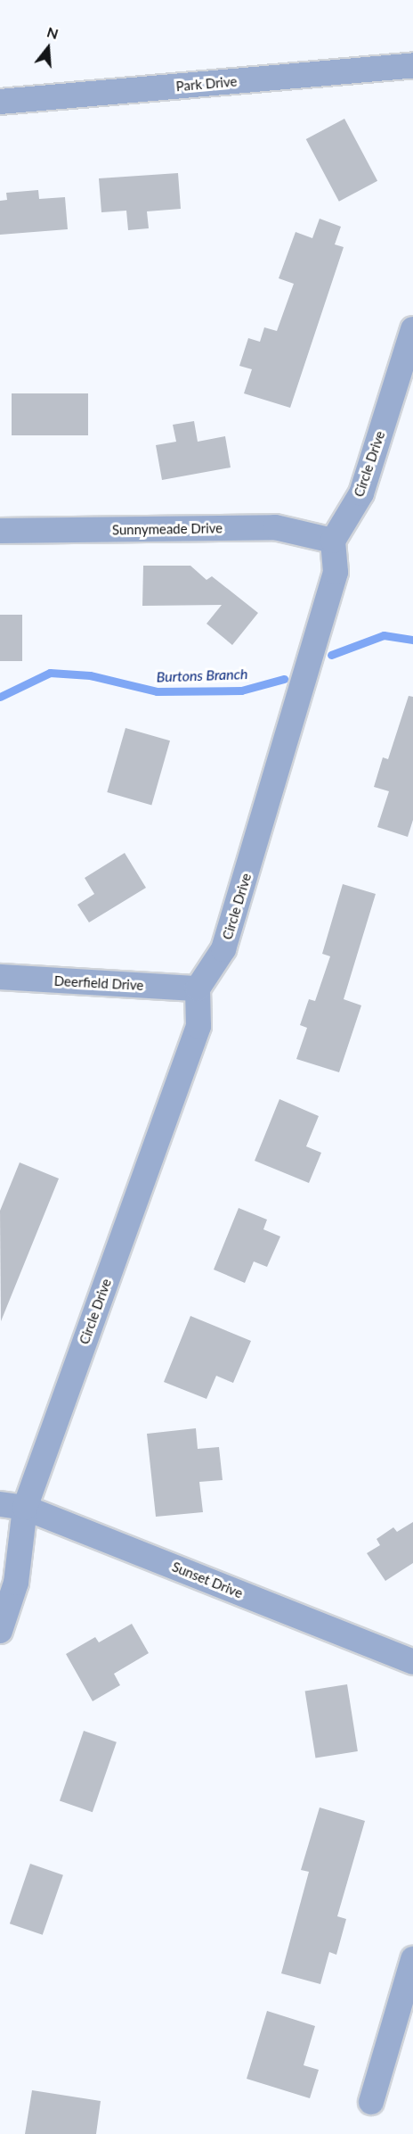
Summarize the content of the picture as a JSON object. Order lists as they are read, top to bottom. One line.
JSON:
{"streets":{"street":["Park Drive","Circle Drive","Sunnymeade Drive","Deerfield Drive","Sunset Drive"]},"crossings":[["Circle Drive","Sunnymeade Drive"],["Circle Drive","Deerfield Drive"],["Circle Drive","Sunset Drive"]],"water":["Burtons Branch"],"north":"top"}
